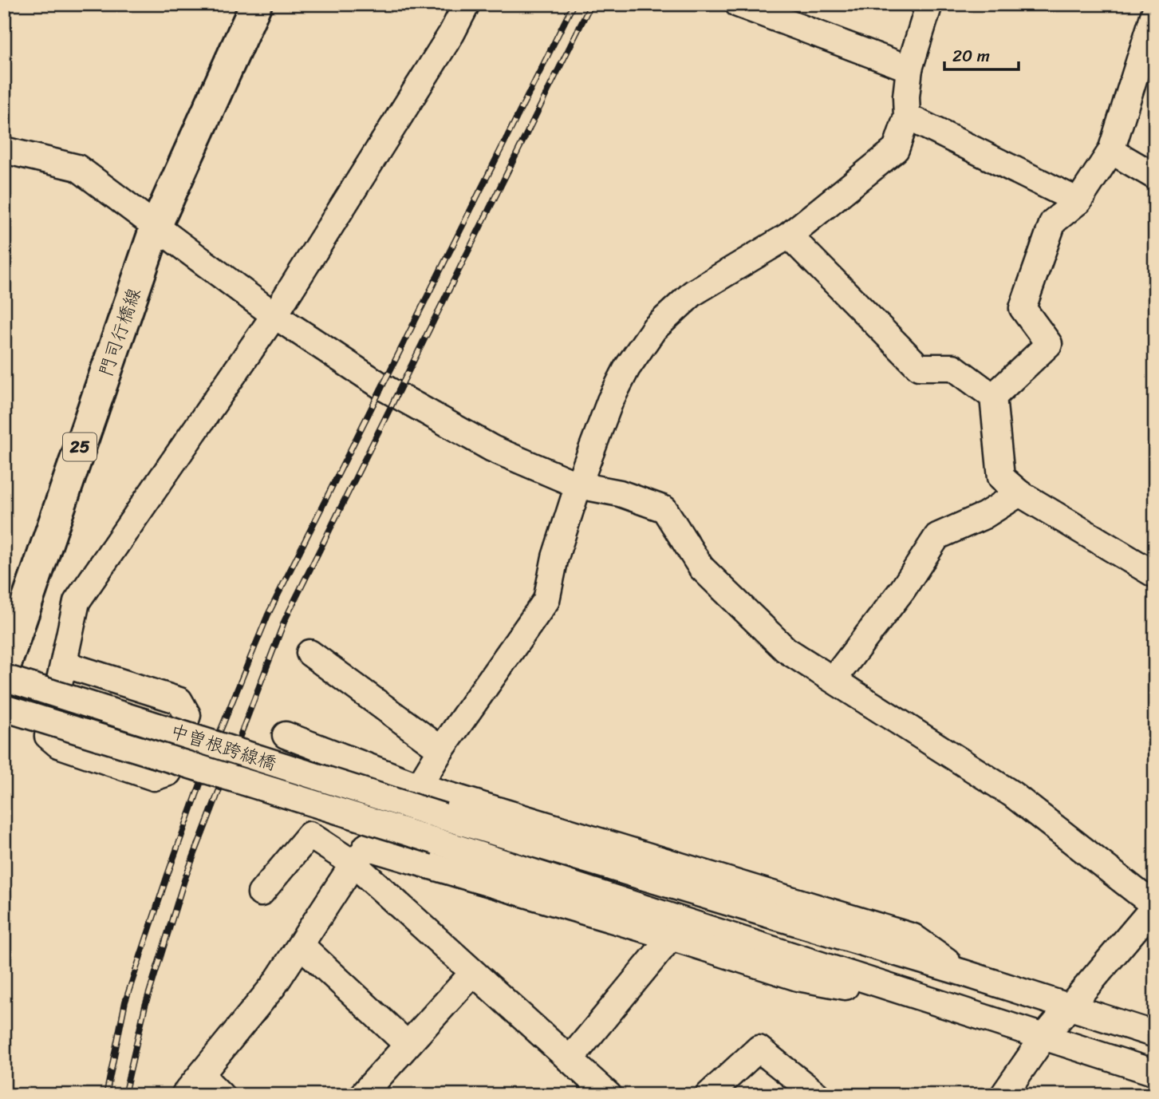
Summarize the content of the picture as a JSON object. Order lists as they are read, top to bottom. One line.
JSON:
{"streets":{"main road":["門司行橋線","25"],"street":["中曽根跨線橋"]},"crossings":[["門司行橋線","中曽根跨線橋"]],"scale_bar":"20 m"}
